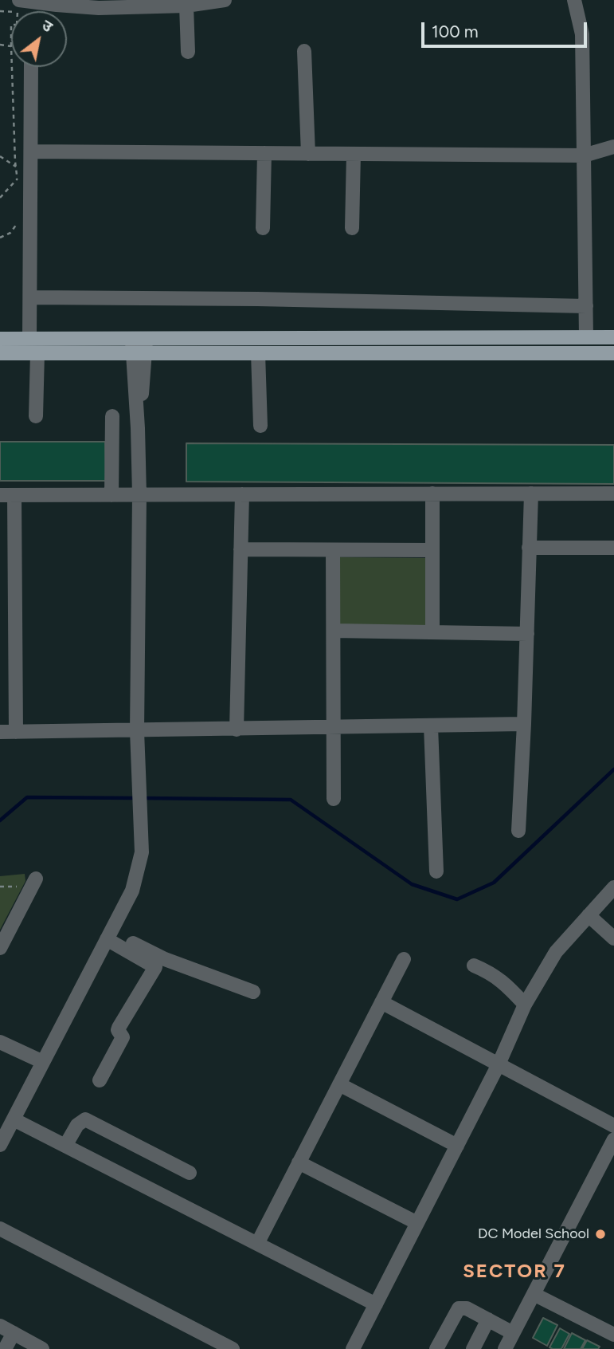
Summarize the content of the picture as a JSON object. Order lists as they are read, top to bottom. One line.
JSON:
{"districts":["SECTOR 7"],"places":["DC Model School"],"scale_bar":"100 m","north":"top right"}
